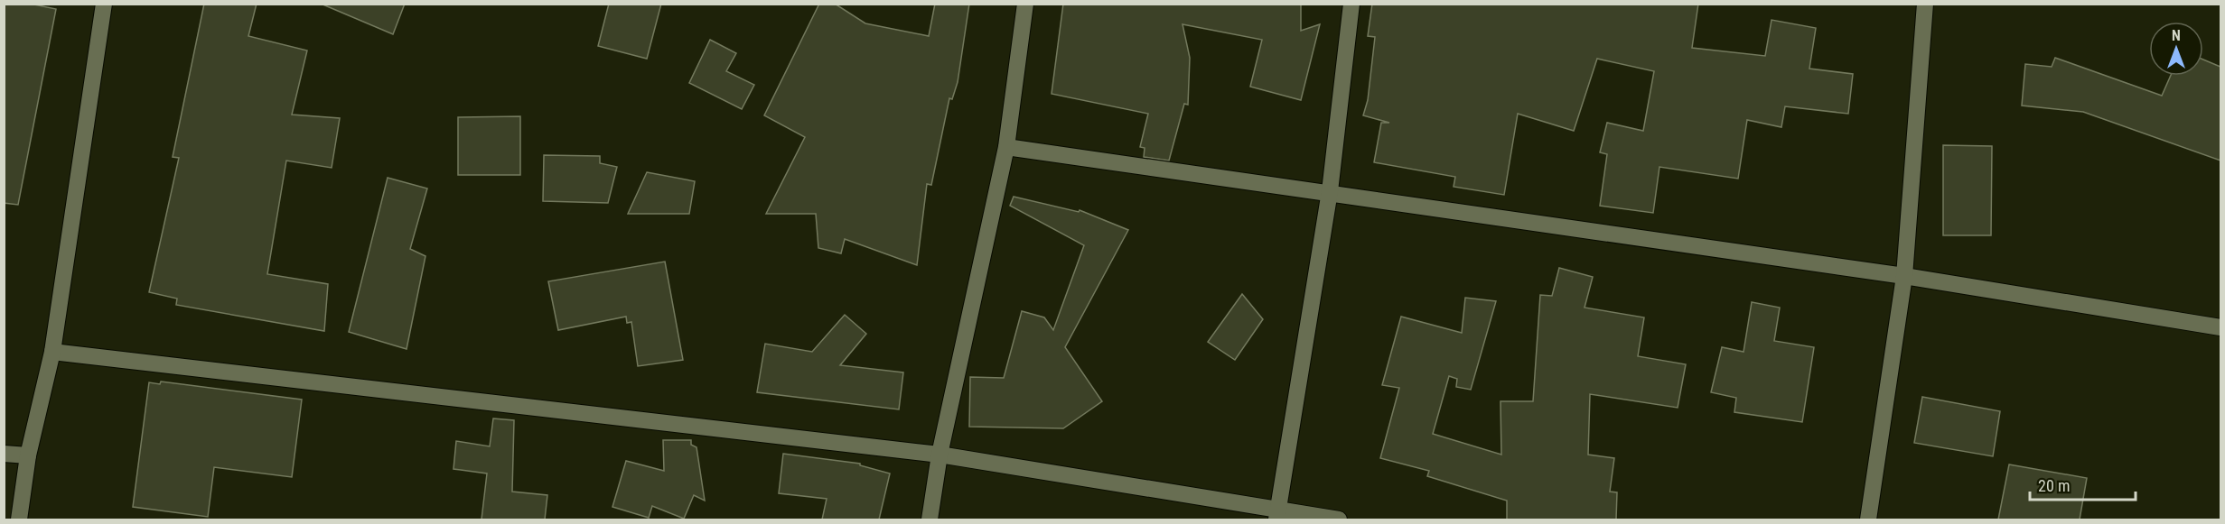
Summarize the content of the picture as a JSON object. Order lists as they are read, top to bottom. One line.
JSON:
{"scale_bar":"20 m","north":"top"}
